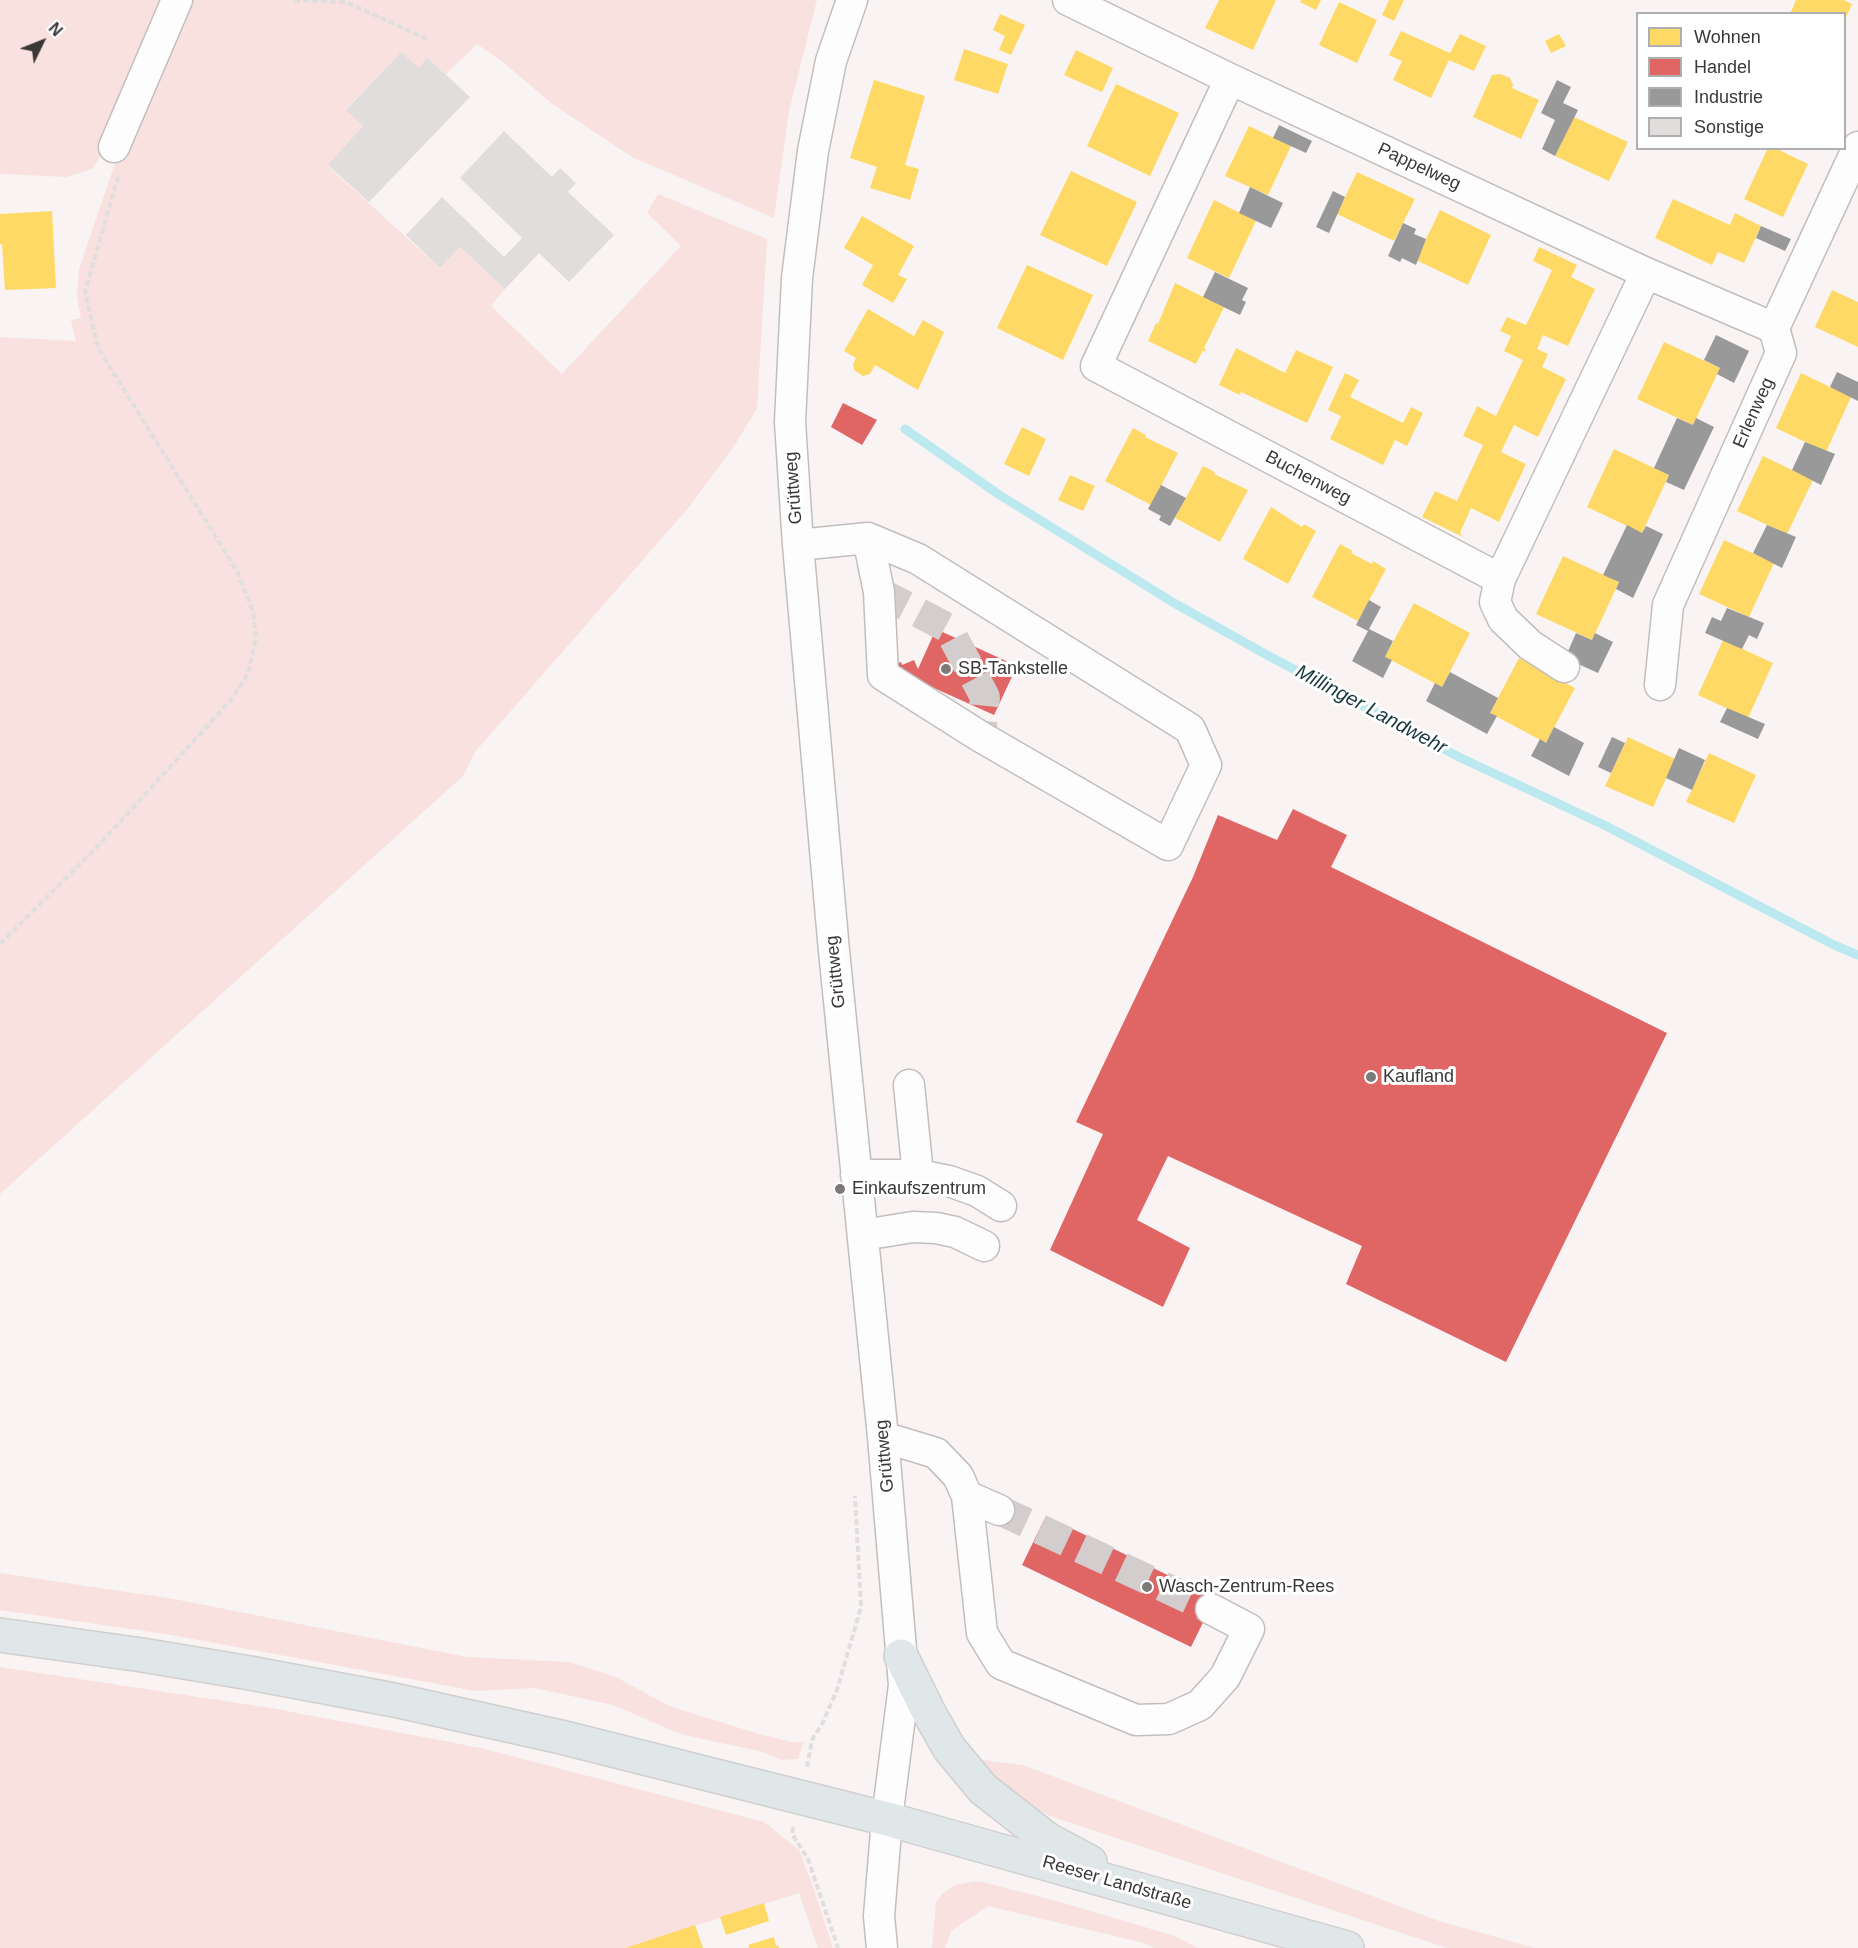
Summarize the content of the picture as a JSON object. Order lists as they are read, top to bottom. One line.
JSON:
{"streets":{"main road":["Reeser Landstraße"],"street":["Pappelweg","Erlenweg","Buchenweg","Grüttweg"]},"crossings":[["Pappelweg","Erlenweg"],["Pappelweg","Buchenweg"],["Grüttweg","Reeser Landstraße"]],"water":["Millinger Landwehr"],"places":["SB-Tankstelle","Kaufland","Einkaufszentrum","Wasch-Zentrum-Rees"],"legend":["Wohnen","Handel","Industrie","Sonstige"],"north":"top right"}
